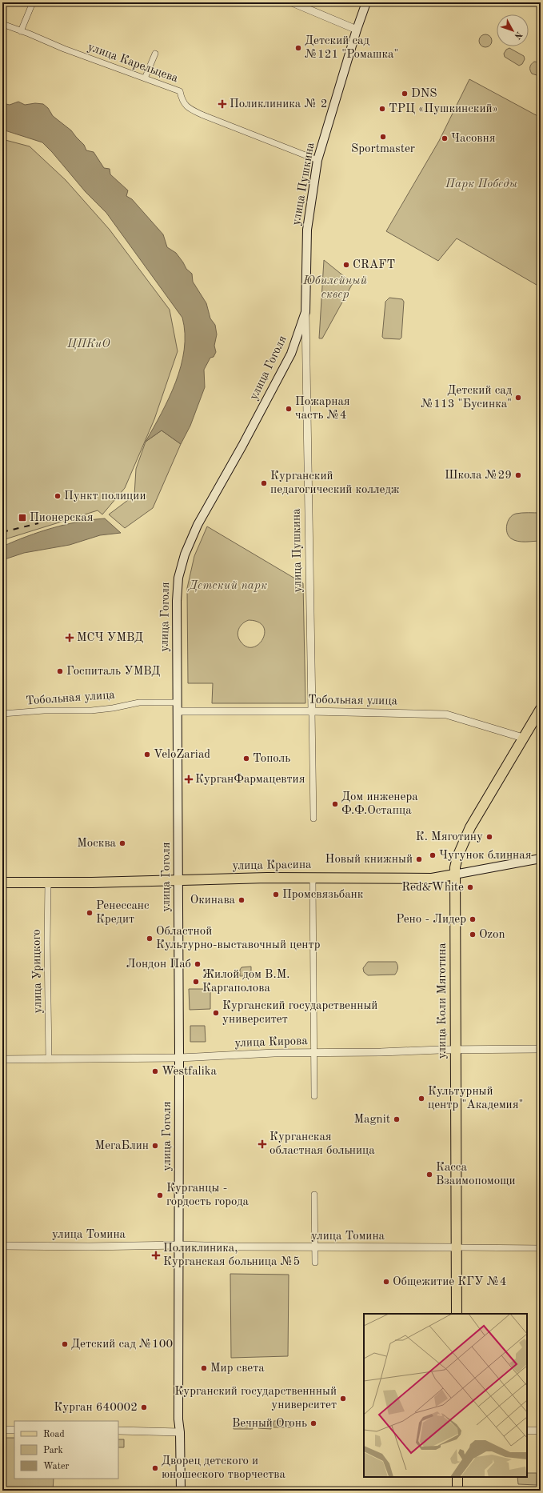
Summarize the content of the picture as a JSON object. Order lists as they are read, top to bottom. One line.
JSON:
{"streets":{"main road":["улица Пушкина","улица Гоголя","улица Красина","улица Коли Мяготина"],"street":["улица Карельцева","Тобольная улица","улица Урицкого","улица Кирова","улица Томина"]},"crossings":[["улица Карельцева","улица Пушкина"],["улица Пушкина","улица Гоголя"],["улица Пушкина","Тобольная улица"],["улица Гоголя","Тобольная улица"],["улица Гоголя","улица Красина"],["улица Гоголя","улица Кирова"],["улица Гоголя","улица Томина"],["Тобольная улица","улица Коли Мяготина"],["улица Красина","улица Урицкого"],["улица Красина","улица Коли Мяготина"],["улица Урицкого","улица Кирова"],["улица Коли Мяготина","улица Кирова"],["улица Коли Мяготина","улица Томина"]],"parks":["Парк Победы","Юбилейный сквер","ЦПКиО","Детский парк"],"places":{"other":["Детский сад №121 \"Ромашка\"","DNS","ТРЦ «Пушкинский»","Sportmaster","Часовня","CRAFT","Детский сад №113 \"Бусинка\"","Пожарная часть №4","Школа №29","Курганский педагогический колледж","Пункт полиции","Госпиталь УМВД","VeloZariad","Тополь","Дом инженера Ф.Ф.Остапца","К. Мяготину","Москва","Чугунок блинная","Новый книжный","Red&White","Промсвязьбанк","Окинава","Ренессанс Кредит","Рено - Лидер","Ozon","Областной Культурно-выставочный центр","Лондон Паб","Жилой дом В.М. Каргаполова","Курганский государственный университет","Westfalika","Культурный центр \"Академия\"","Magnit","МегаБлин","Касса Взаимопомощи","Курганцы - гордость города","Общежитие КГУ №4","Детский сад №100","Мир света","Курганский государственнный университет","Курган 640002","Вечный Огонь","Дворец детского и юношеского творчества"],"health":["Поликлиника № 2","МСЧ УМВД","КурганФармацевтия","Курганская областная больница","Поликлиника, Курганская больница №5"],"transit":["Пионерская"]},"legend":["Road","Park","Water"],"north":"bottom right"}
